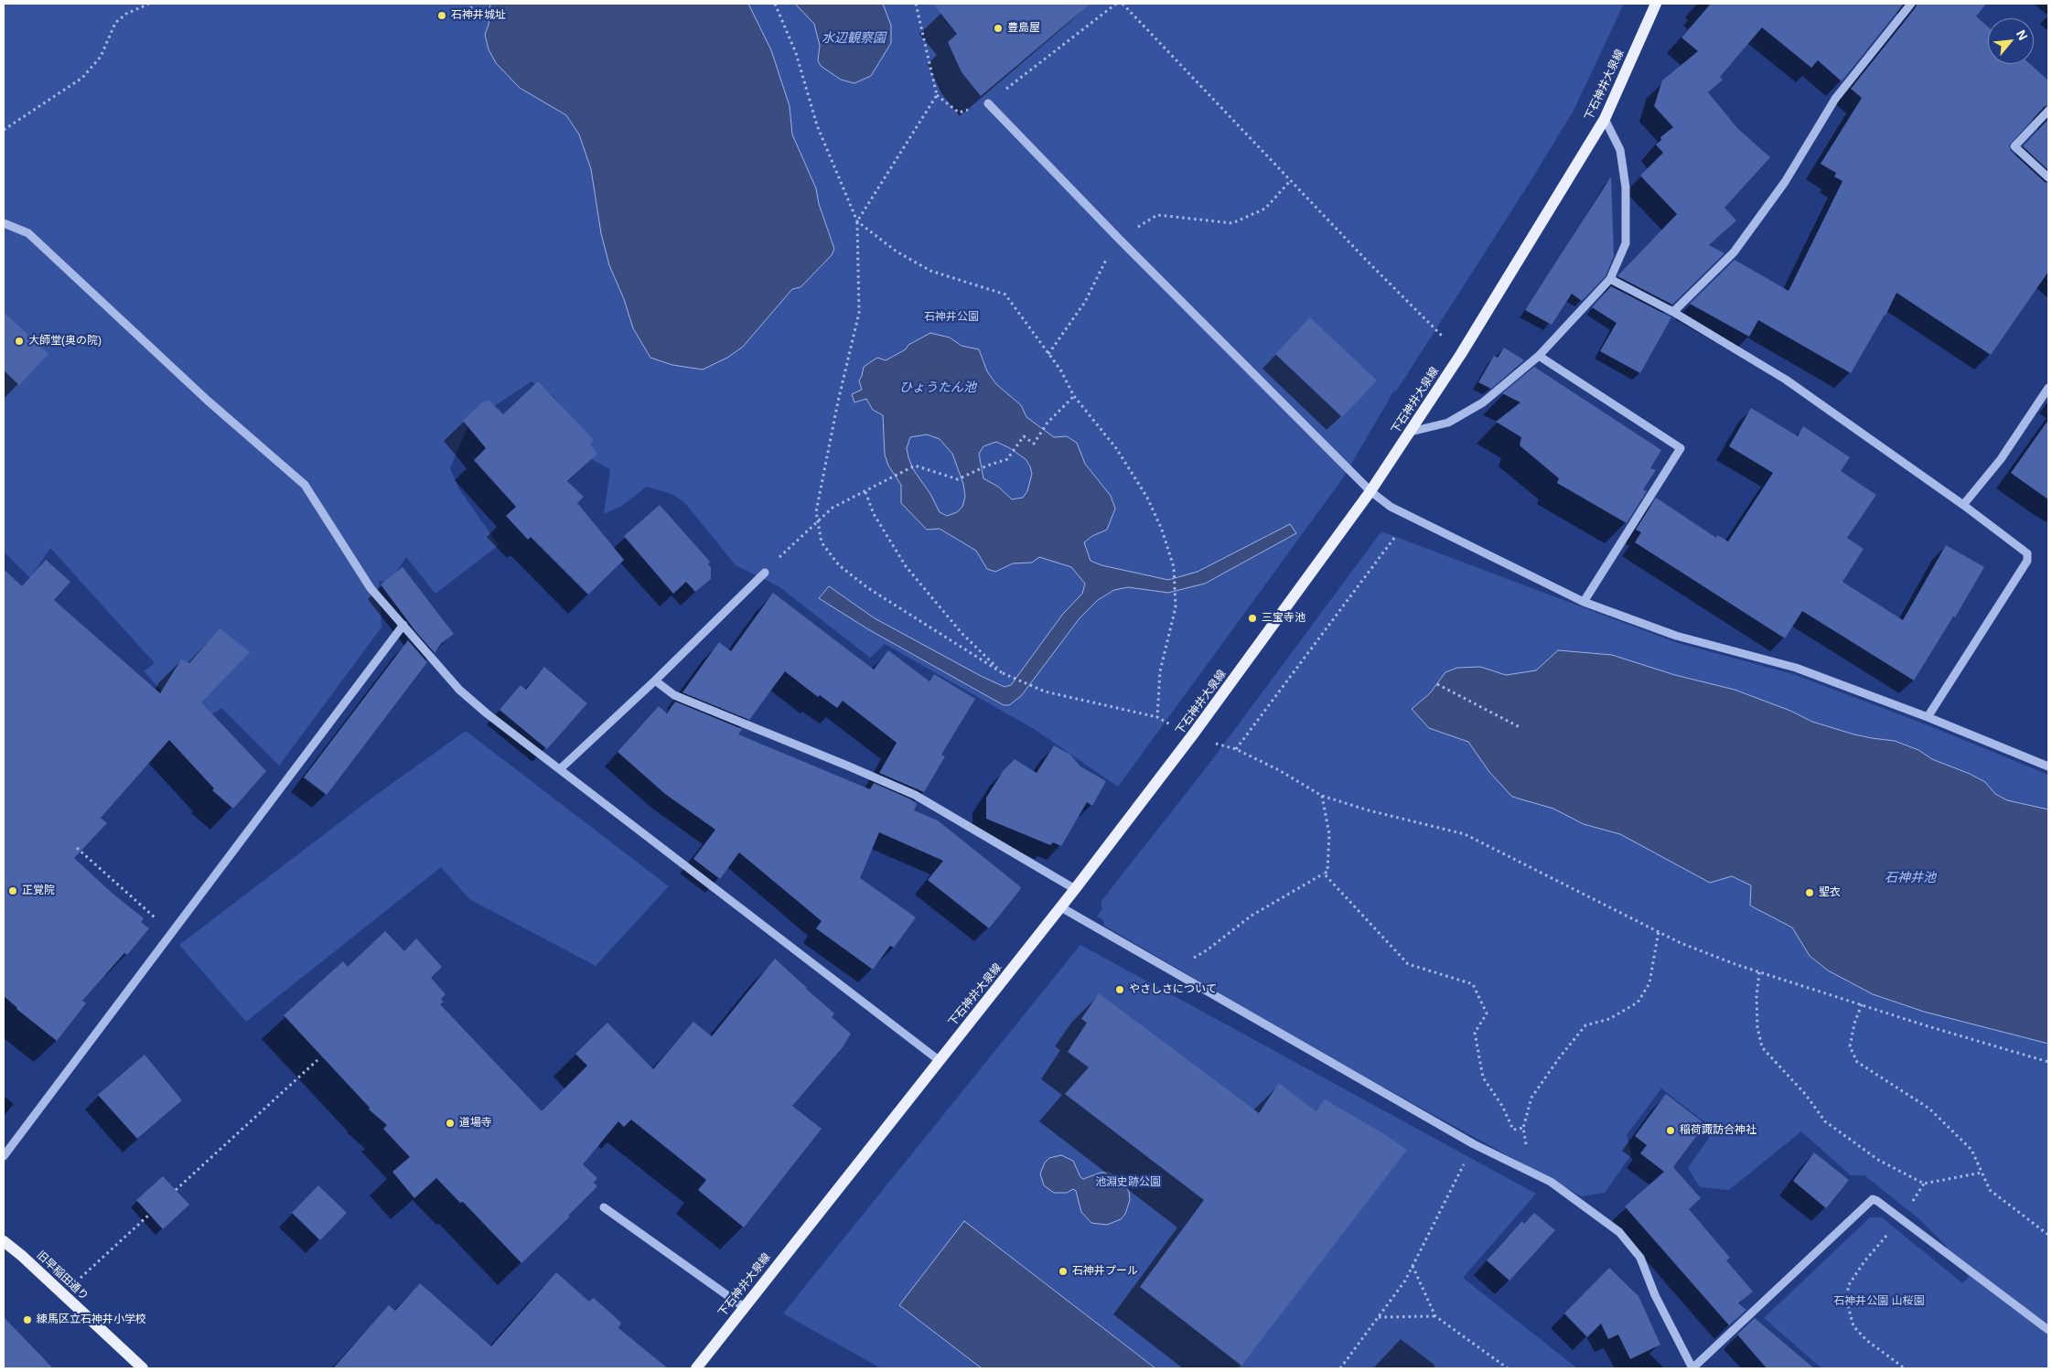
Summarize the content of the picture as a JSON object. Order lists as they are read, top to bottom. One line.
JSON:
{"streets":{"main road":["下石神井大泉線","旧早稲田通り"]},"water":["水辺観察園","ひょうたん池","石神井池"],"parks":["石神井公園","池淵史跡公園","石神井公園 山桜園"],"places":["石神井城址","豊島屋","大師堂(奥の院)","三宝寺池","正覚院","聖衣","やさしさについて","道場寺","稲荷諏訪合神社","石神井プール","練馬区立石神井小学校"],"north":"top right"}
